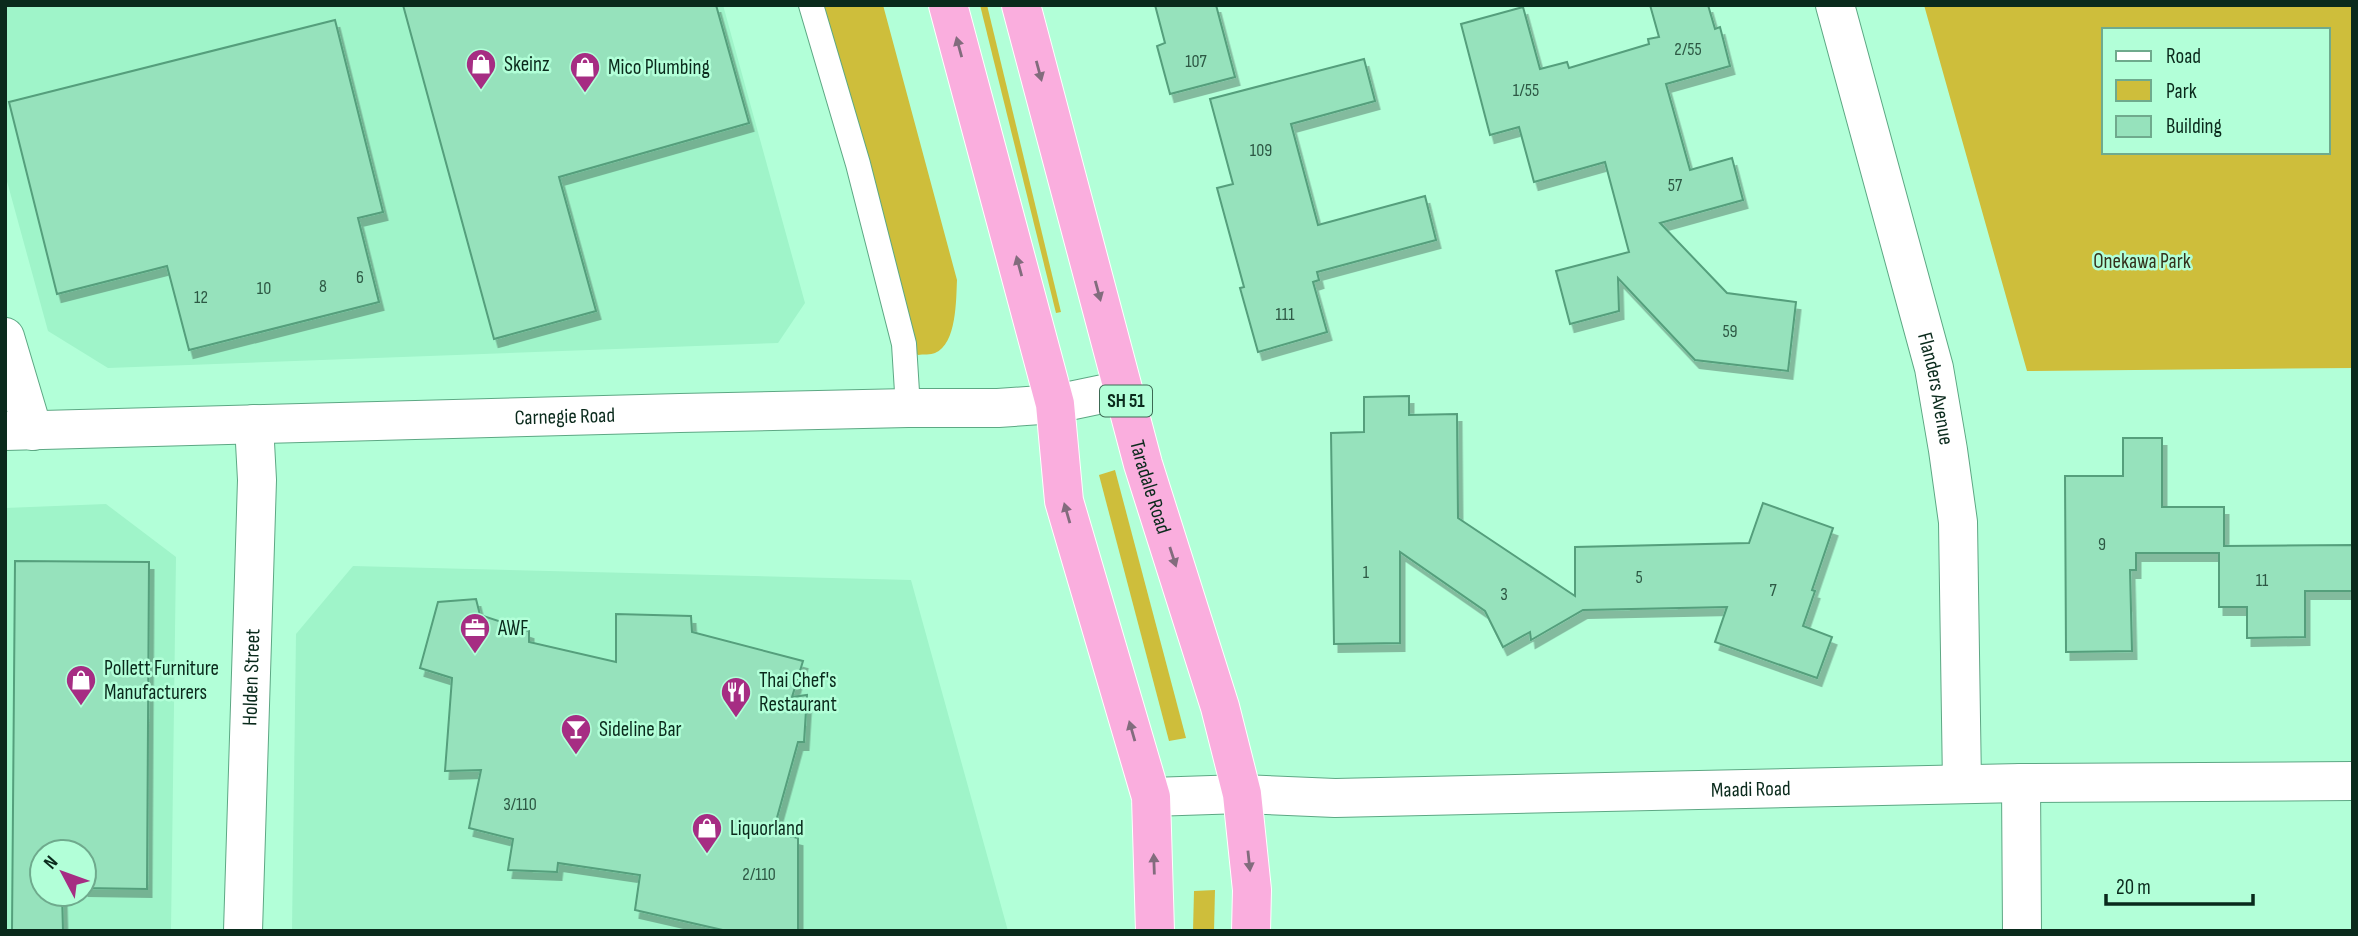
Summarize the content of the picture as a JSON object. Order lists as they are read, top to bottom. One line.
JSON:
{"streets":{"highway":["SH 51","Taradale Road"],"street":["Flanders Avenue","Carnegie Road","Holden Street","Maadi Road"]},"crossings":[["Flanders Avenue","Maadi Road"],["Carnegie Road","Taradale Road"],["Carnegie Road","Holden Street"],["Taradale Road","Maadi Road"]],"parks":["Onekawa Park"],"places":{"shop":["Skeinz","Mico Plumbing","Pollett Furniture Manufacturers","Liquorland"],"office":["AWF"],"restaurant":["Thai Chef's Restaurant"],"bar":["Sideline Bar"]},"house_numbers":["2/55","107","1/55","109","57","6","8","10","12","111","59","9","1","5","11","7","3","3/110","2/110"],"legend":["Road","Park","Building"],"scale_bar":"20 m","north":"top left"}
